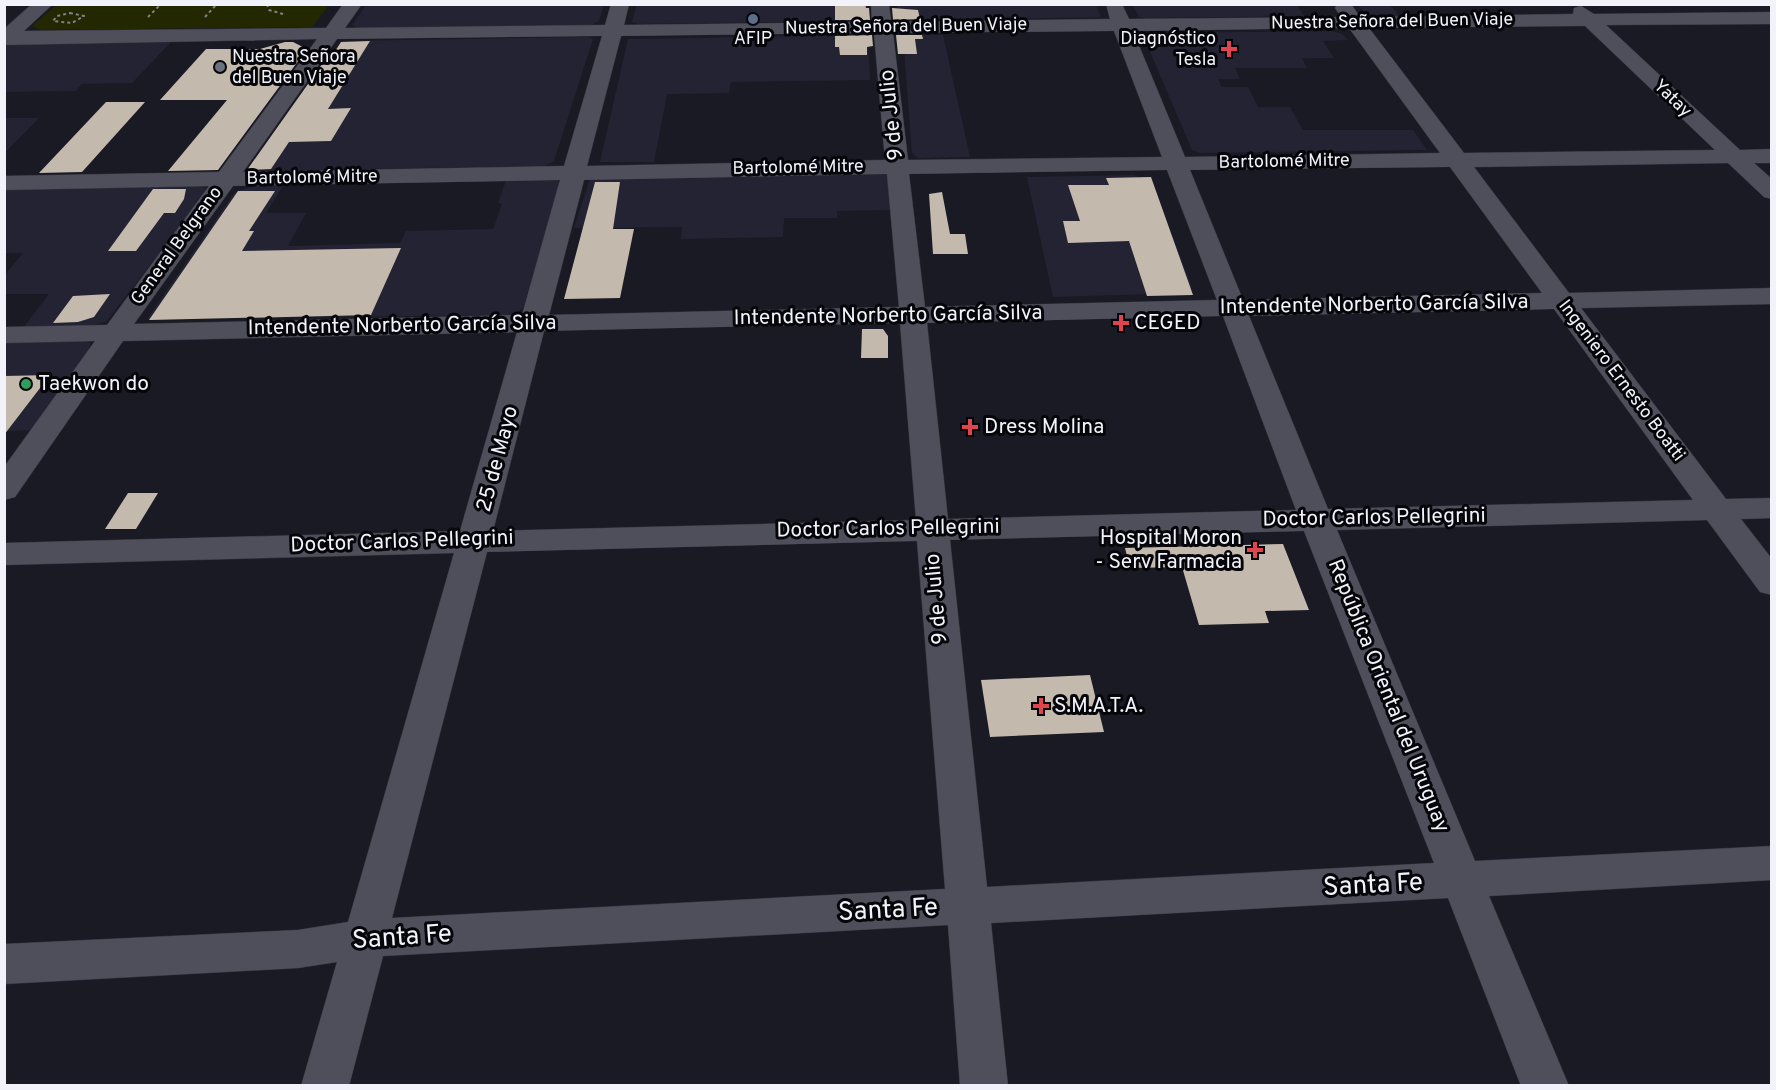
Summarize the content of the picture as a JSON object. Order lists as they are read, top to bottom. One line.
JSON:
{"streets":{"street":["Nuestra Señora del Buen Viaje","Yatay","9 de Julio","Bartolomé Mitre","General Belgrano","Intendente Norberto García Silva","Ingeniero Ernesto Boatti","25 de Mayo","Doctor Carlos Pellegrini","República Oriental del Uruguay","Santa Fe"]},"crossings":[["Nuestra Señora del Buen Viaje","Yatay"],["Nuestra Señora del Buen Viaje","9 de Julio"],["Nuestra Señora del Buen Viaje","General Belgrano"],["Nuestra Señora del Buen Viaje","Ingeniero Ernesto Boatti"],["Nuestra Señora del Buen Viaje","25 de Mayo"],["Nuestra Señora del Buen Viaje","República Oriental del Uruguay"],["Yatay","Bartolomé Mitre"],["9 de Julio","Bartolomé Mitre"],["9 de Julio","Intendente Norberto García Silva"],["9 de Julio","Doctor Carlos Pellegrini"],["9 de Julio","Santa Fe"],["Bartolomé Mitre","General Belgrano"],["Bartolomé Mitre","Ingeniero Ernesto Boatti"],["Bartolomé Mitre","25 de Mayo"],["Bartolomé Mitre","República Oriental del Uruguay"],["General Belgrano","Intendente Norberto García Silva"],["Intendente Norberto García Silva","Ingeniero Ernesto Boatti"],["Intendente Norberto García Silva","25 de Mayo"],["Intendente Norberto García Silva","República Oriental del Uruguay"],["Ingeniero Ernesto Boatti","Doctor Carlos Pellegrini"],["25 de Mayo","Doctor Carlos Pellegrini"],["25 de Mayo","Santa Fe"],["Doctor Carlos Pellegrini","República Oriental del Uruguay"],["República Oriental del Uruguay","Santa Fe"]],"places":{"other":["AFIP","Nuestra Señora del Buen Viaje","Taekwon do"],"health":["Diagnóstico Tesla","CEGED","Dress Molina","Hospital Moron - Serv Farmacia","S.M.A.T.A."]}}
